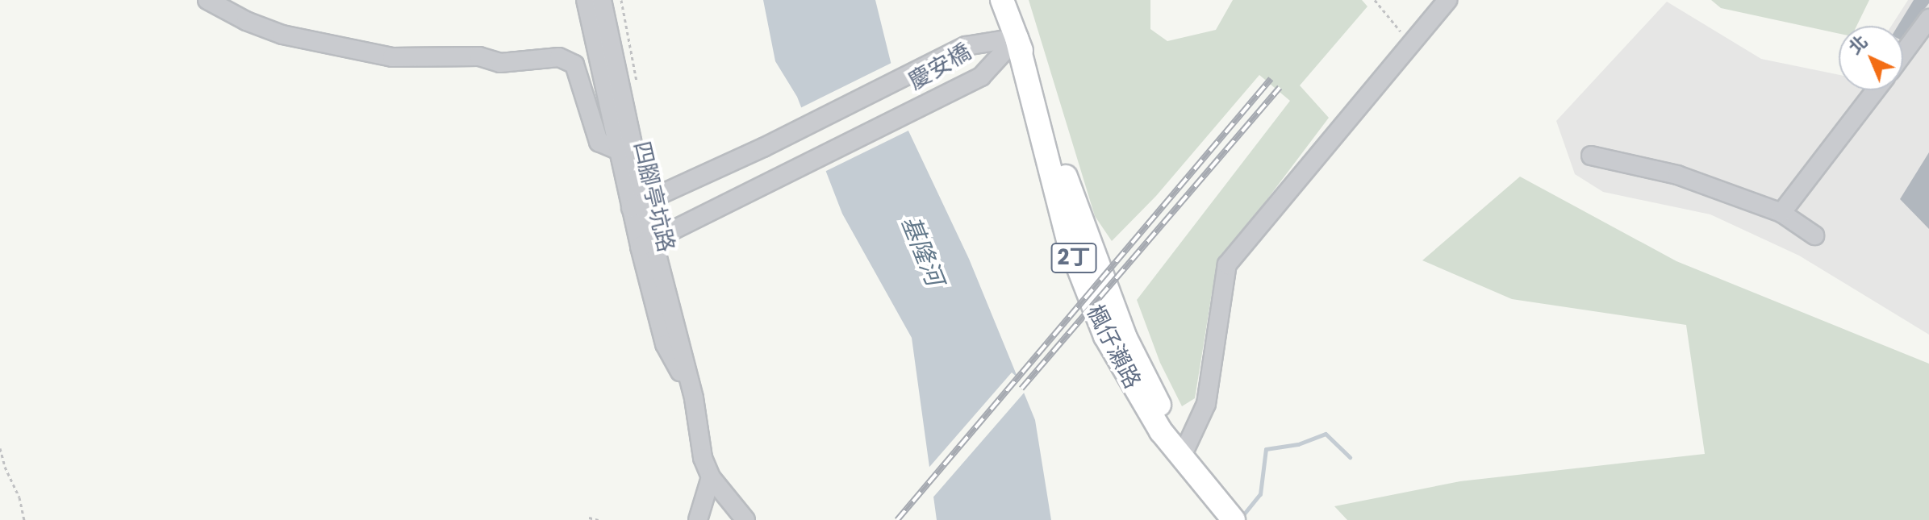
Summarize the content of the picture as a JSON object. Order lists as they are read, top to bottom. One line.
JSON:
{"streets":{"main road":["2丁","楓仔瀨路"],"street":["慶安橋","四腳亭坑路"]},"crossings":[["慶安橋","四腳亭坑路"],["慶安橋","楓仔瀨路"]],"water":["基隆河"],"north":"top left"}
